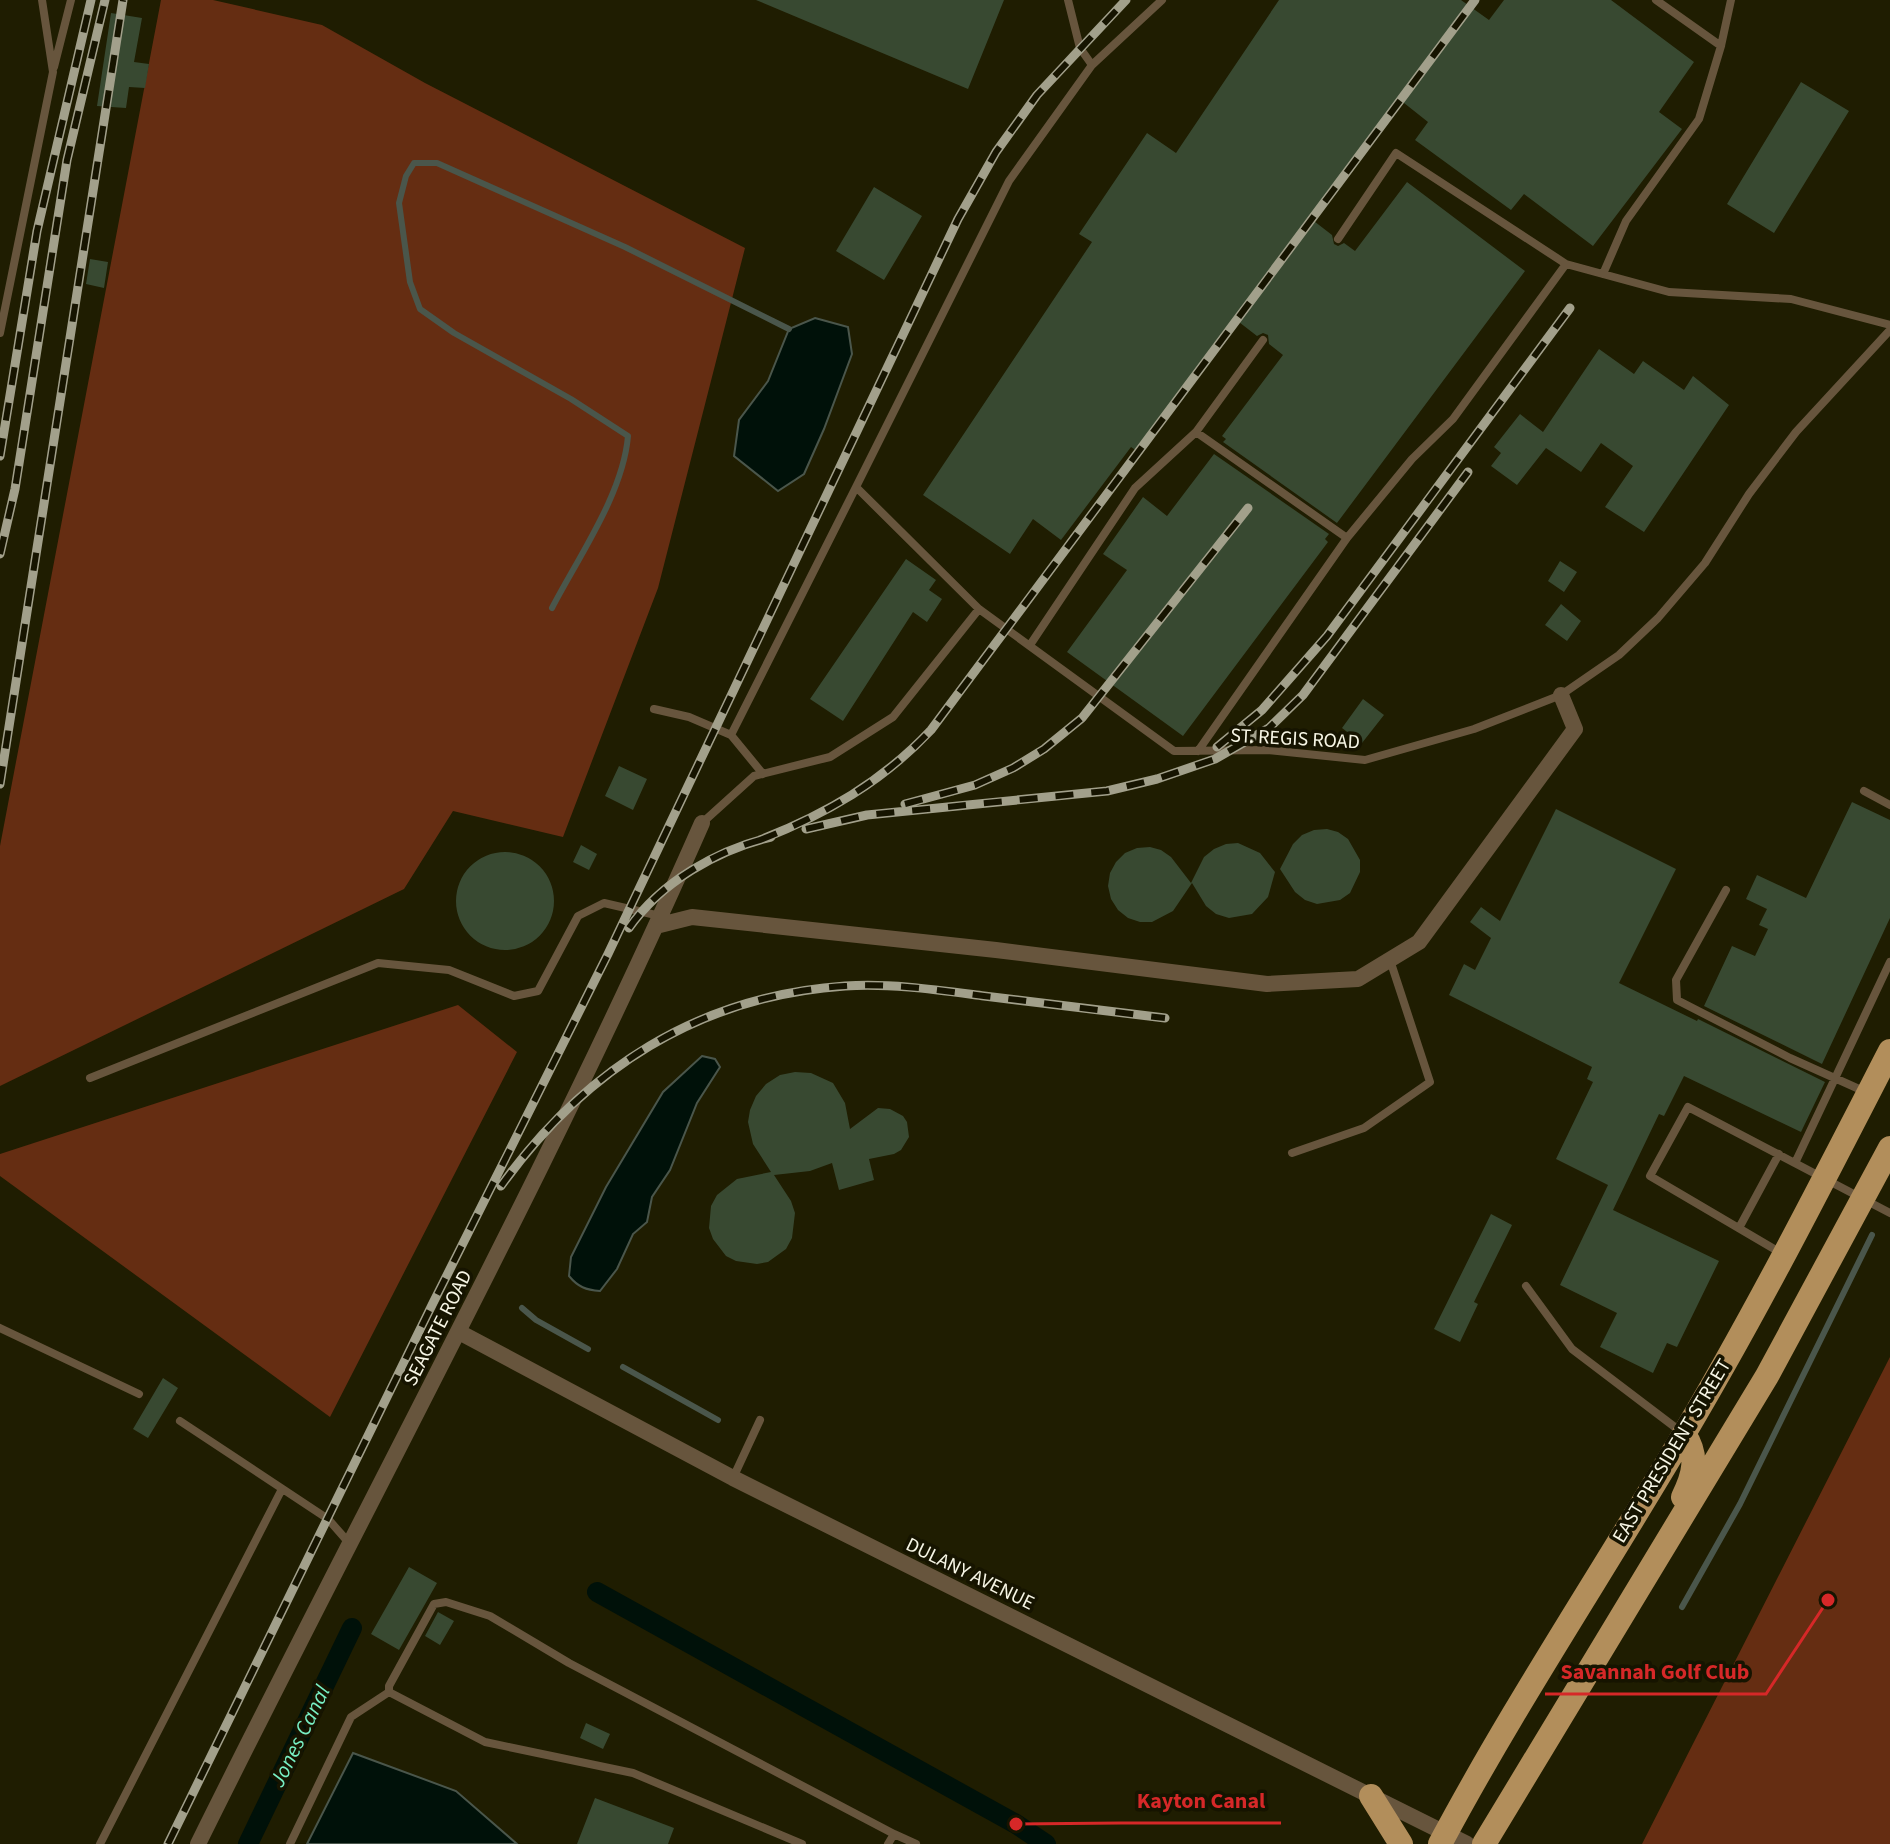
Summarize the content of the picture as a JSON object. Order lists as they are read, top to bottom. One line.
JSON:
{"streets":{"main road":["EAST PRESIDENT STREET"],"street":["SEAGATE ROAD","DULANY AVENUE"],"lane":["ST. REGIS ROAD"]},"crossings":[["SEAGATE ROAD","DULANY AVENUE"],["EAST PRESIDENT STREET","DULANY AVENUE"]],"water":["Jones Canal"],"places":["Savannah Golf Club","Kayton Canal"]}
